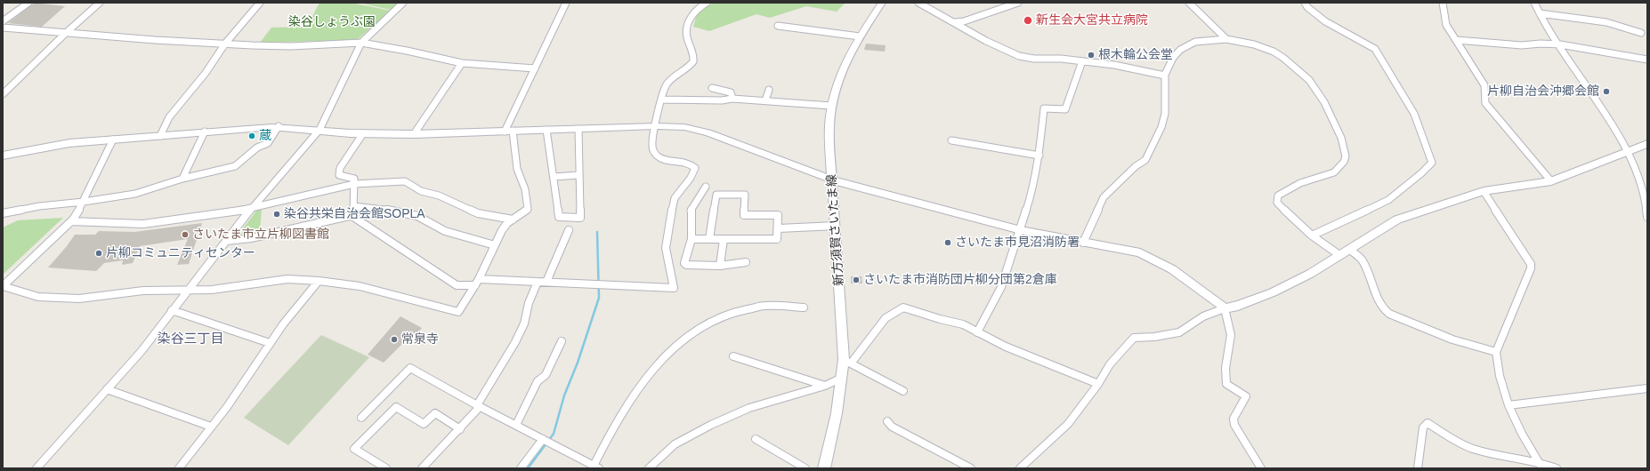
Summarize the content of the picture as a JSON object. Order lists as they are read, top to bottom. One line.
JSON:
{"streets":{"street":["新方須賀さいたま線"]},"districts":["染谷三丁目"],"parks":["染谷しょうぶ園"],"places":["新生会大宮共立病院","根木輪公会堂","片柳自治会沖郷会館","蔵","染谷共栄自治会館SOPLA","さいたま市立片柳図書館","さいたま市見沼消防署","片柳コミュニティセンター","さいたま市消防団片柳分団第2倉庫","常泉寺"]}
